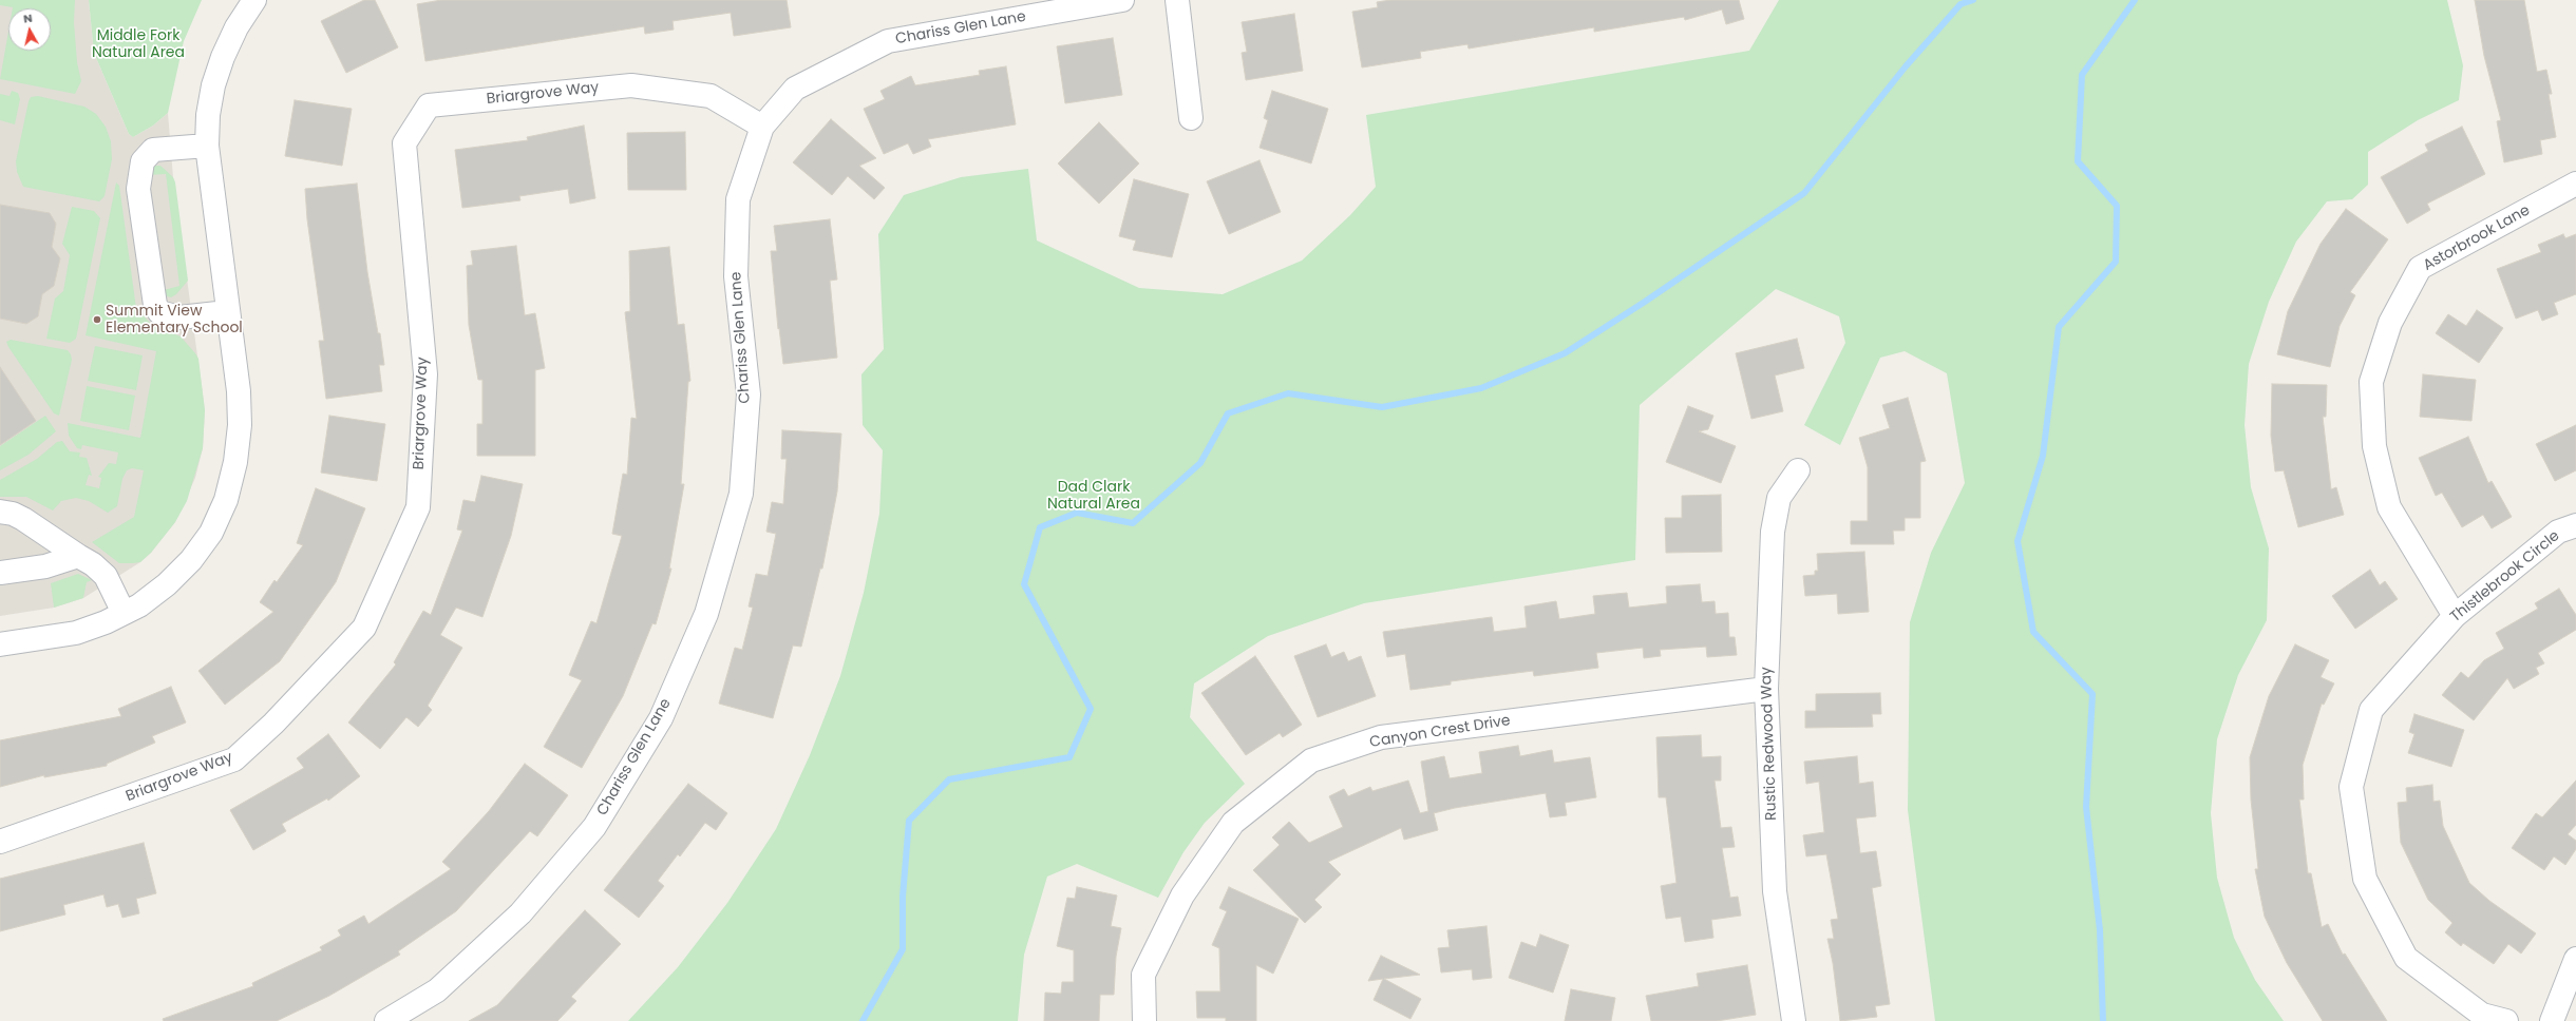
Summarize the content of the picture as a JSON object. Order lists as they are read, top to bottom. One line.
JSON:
{"streets":{"street":["Chariss Glen Lane","Briargrove Way","Astorbrook Lane","Thistlebrook Circle","Canyon Crest Drive","Rustic Redwood Way"]},"crossings":[["Chariss Glen Lane","Briargrove Way"],["Astorbrook Lane","Thistlebrook Circle"],["Canyon Crest Drive","Rustic Redwood Way"]],"parks":["Middle Fork Natural Area","Dad Clark Natural Area"],"places":["Summit View Elementary School"],"north":"top"}
